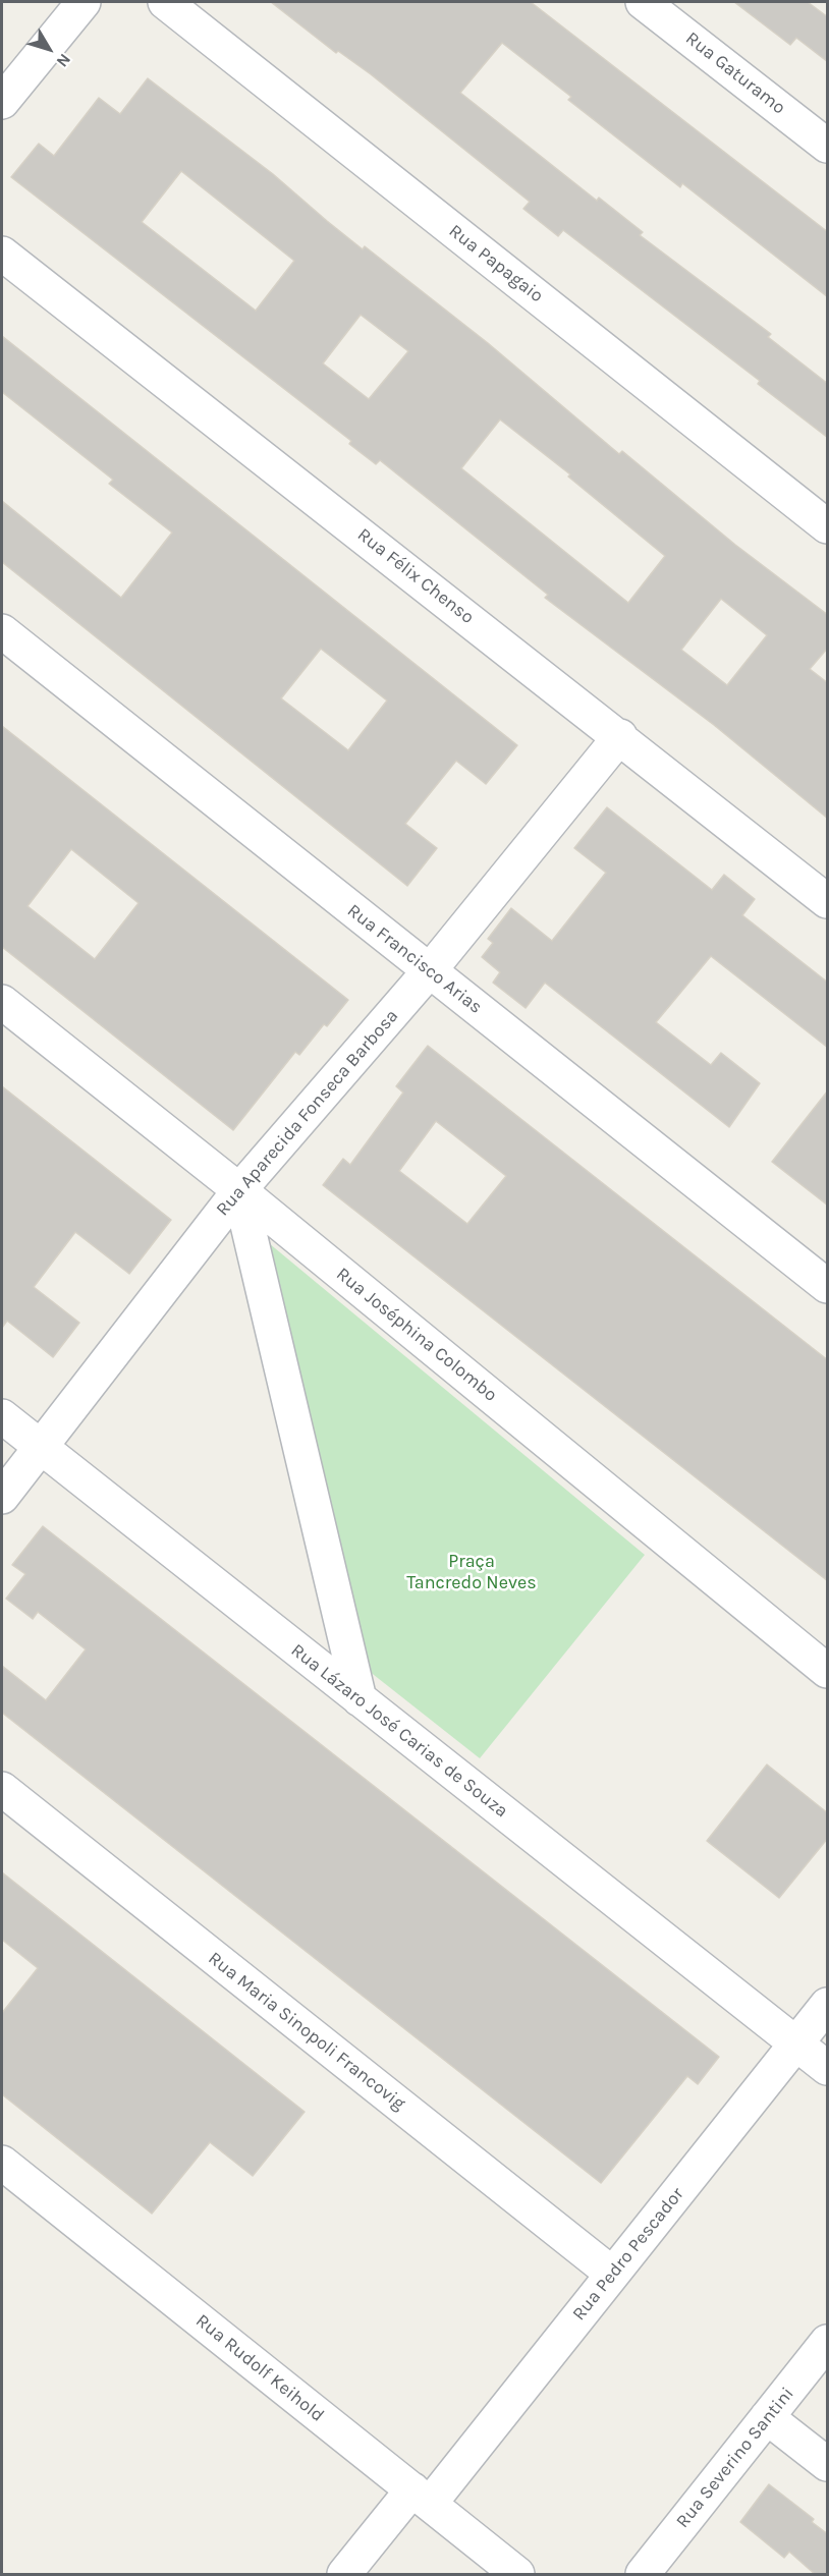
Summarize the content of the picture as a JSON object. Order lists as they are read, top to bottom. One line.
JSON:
{"streets":{"street":["Rua Gaturamo","Rua Papagaio","Rua Félix Chenso","Rua Francisco Arias","Rua Aparecida Fonseca Barbosa","Rua Joséphina Colombo","Rua Lázaro José Carias de Souza","Rua Maria Sinopoli Francovig","Rua Pedro Pescador","Rua Rudolf Keihold","Rua Severino Santini"]},"crossings":[["Rua Félix Chenso","Rua Aparecida Fonseca Barbosa"],["Rua Francisco Arias","Rua Aparecida Fonseca Barbosa"],["Rua Aparecida Fonseca Barbosa","Rua Joséphina Colombo"],["Rua Aparecida Fonseca Barbosa","Rua Lázaro José Carias de Souza"],["Rua Lázaro José Carias de Souza","Rua Pedro Pescador"],["Rua Maria Sinopoli Francovig","Rua Pedro Pescador"],["Rua Pedro Pescador","Rua Rudolf Keihold"]],"parks":["Praça Tancredo Neves"],"north":"bottom right"}
